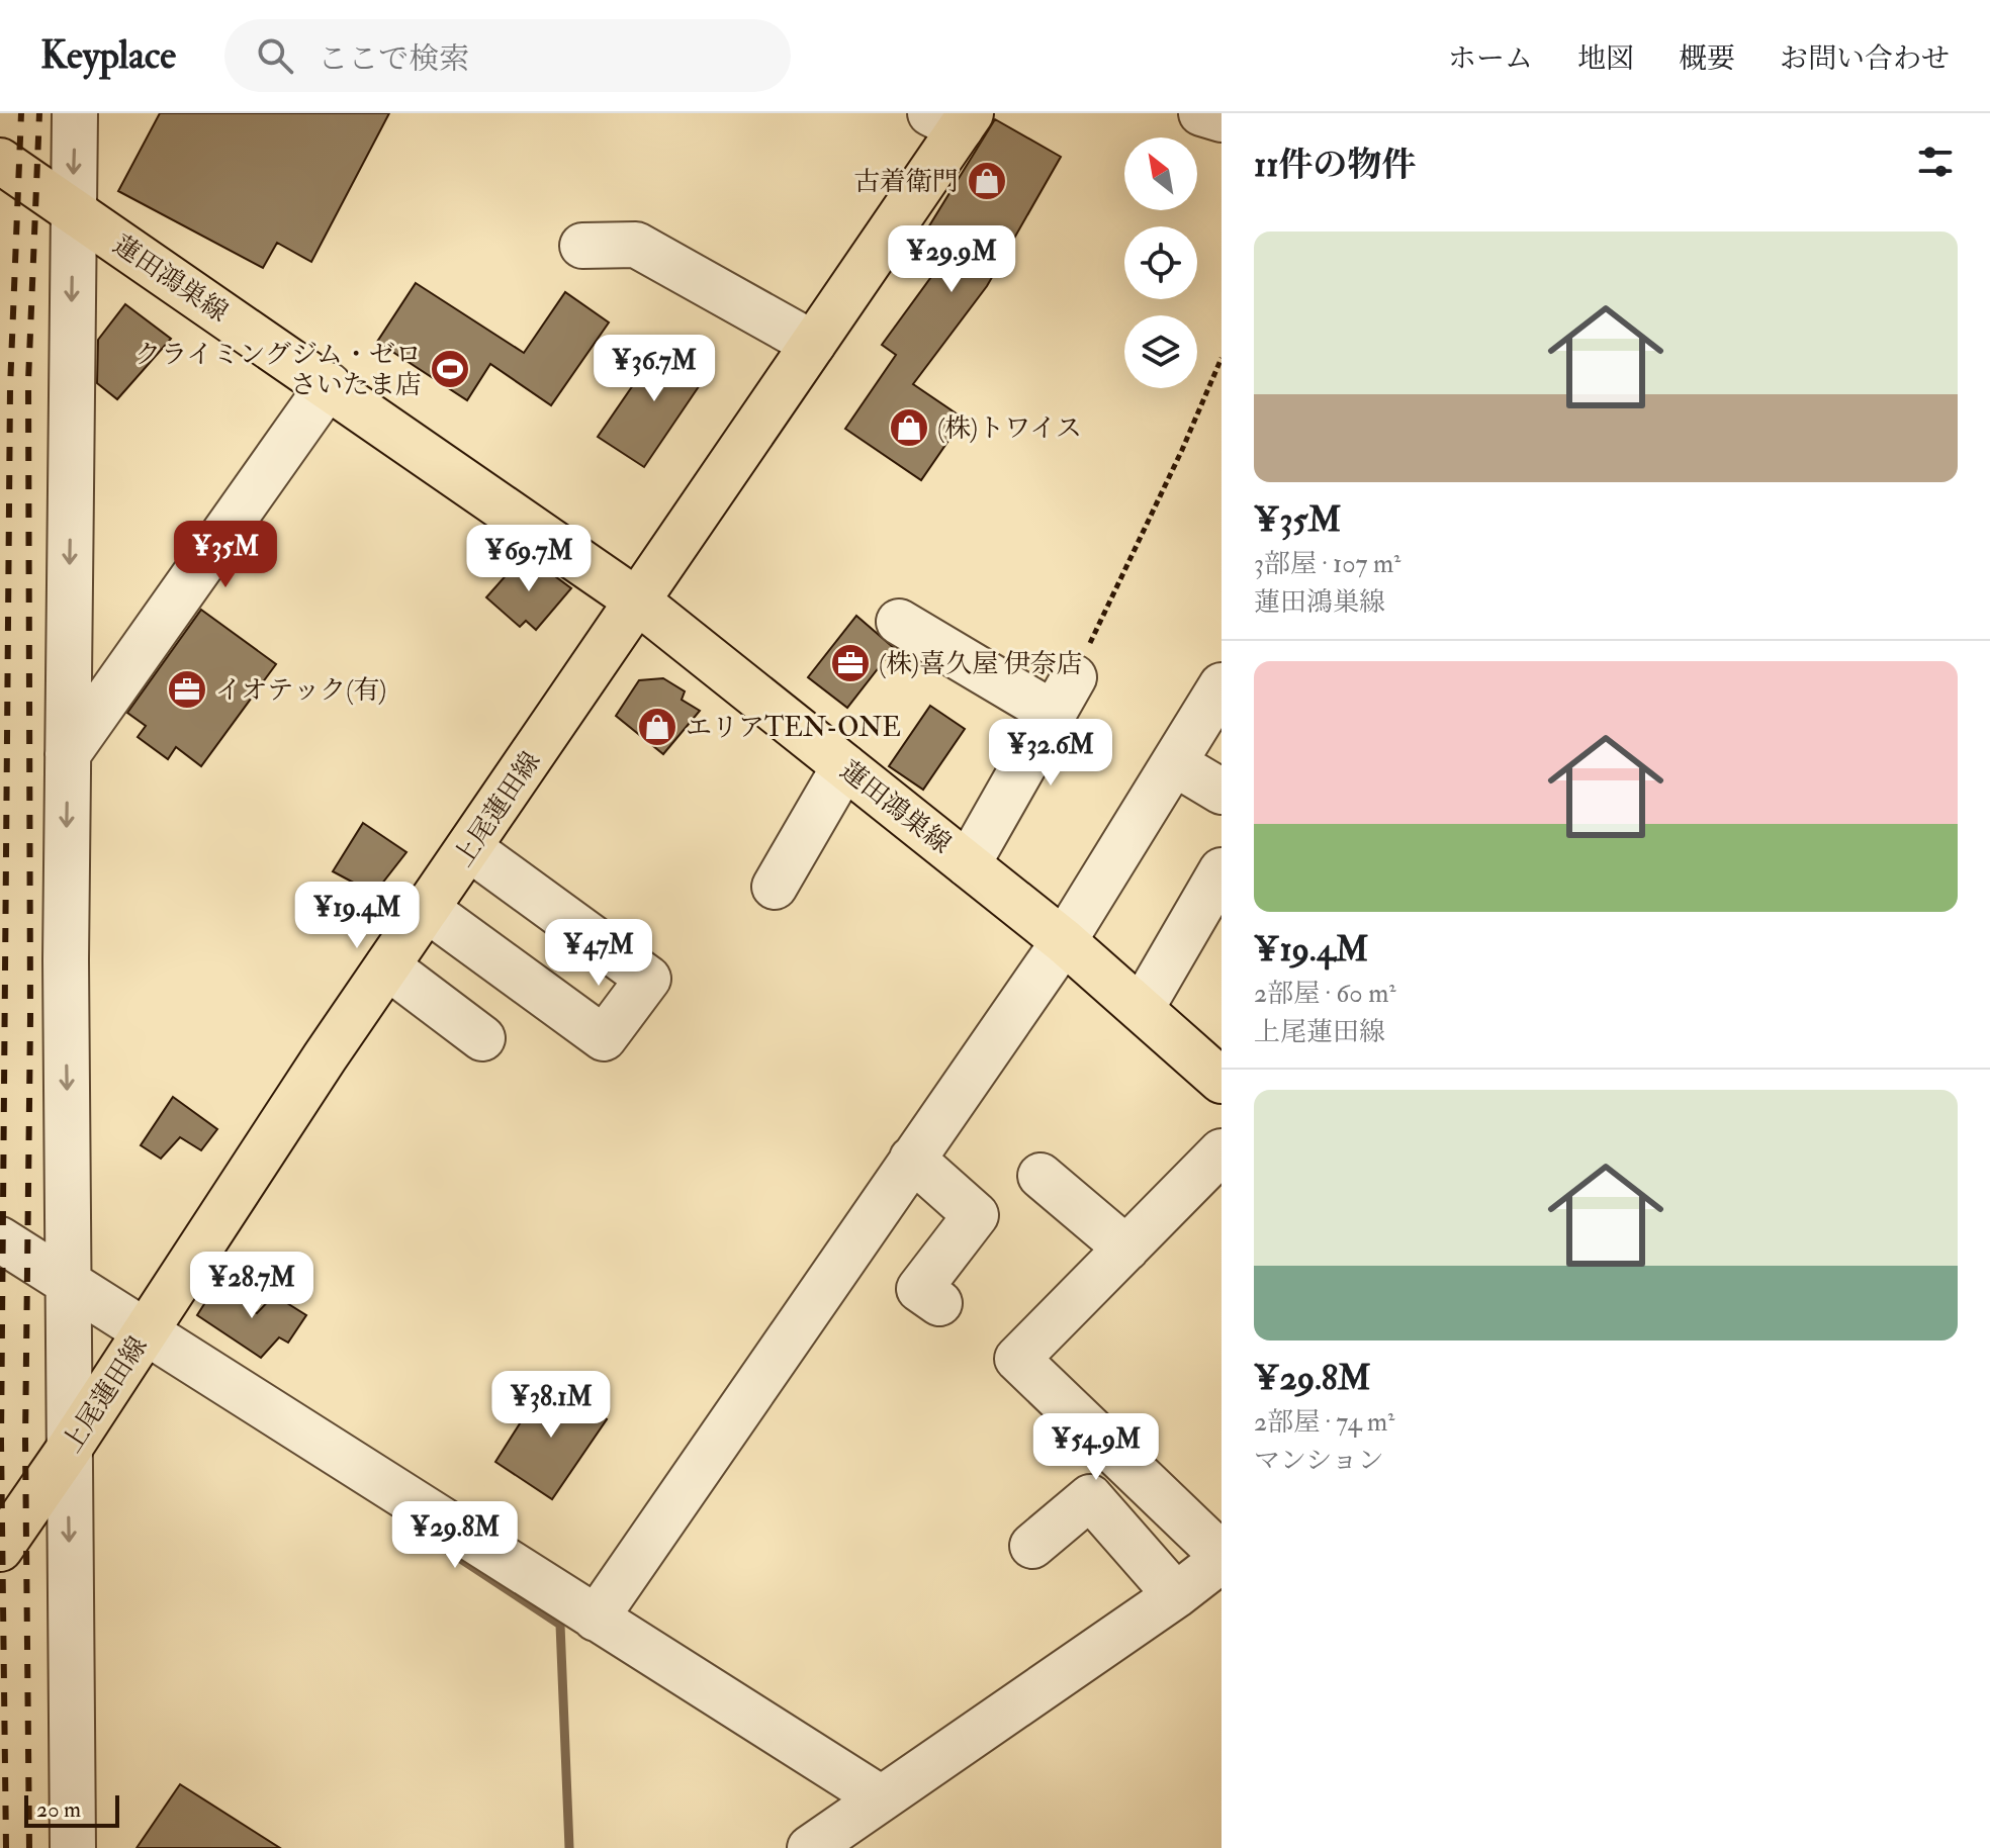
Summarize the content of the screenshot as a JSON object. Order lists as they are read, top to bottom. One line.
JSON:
{"streets":{"main road":["蓮田鴻巣線","上尾蓮田線"]},"crossings":[["蓮田鴻巣線","上尾蓮田線"]],"places":{"shop":["古着衛門","(株)トワイス","エリアTEN-ONE"],"sports":["クライミングジム・ゼロ さいたま店"],"office":["(株)喜久屋 伊奈店","イオテック(有)"]},"scale_bar":"20 m","north":"top left","page":{"header":"Keyplace","search":"ここで検索","nav":["ホーム","地図","概要","お問い合わせ"],"heading":"11件の物件","list":[{"name":"¥35M","note":"3部屋 · 107 m² · 蓮田鴻巣線"},{"name":"¥19.4M","note":"2部屋 · 60 m² · 上尾蓮田線"},{"name":"¥29.8M","note":"2部屋 · 74 m² · マンション"}],"price":["¥29.9M","¥36.7M","¥35M","¥69.7M","¥32.6M","¥19.4M","¥47M","¥28.7M","¥38.1M","¥54.9M","¥29.8M"],"scale":"20 m"}}
